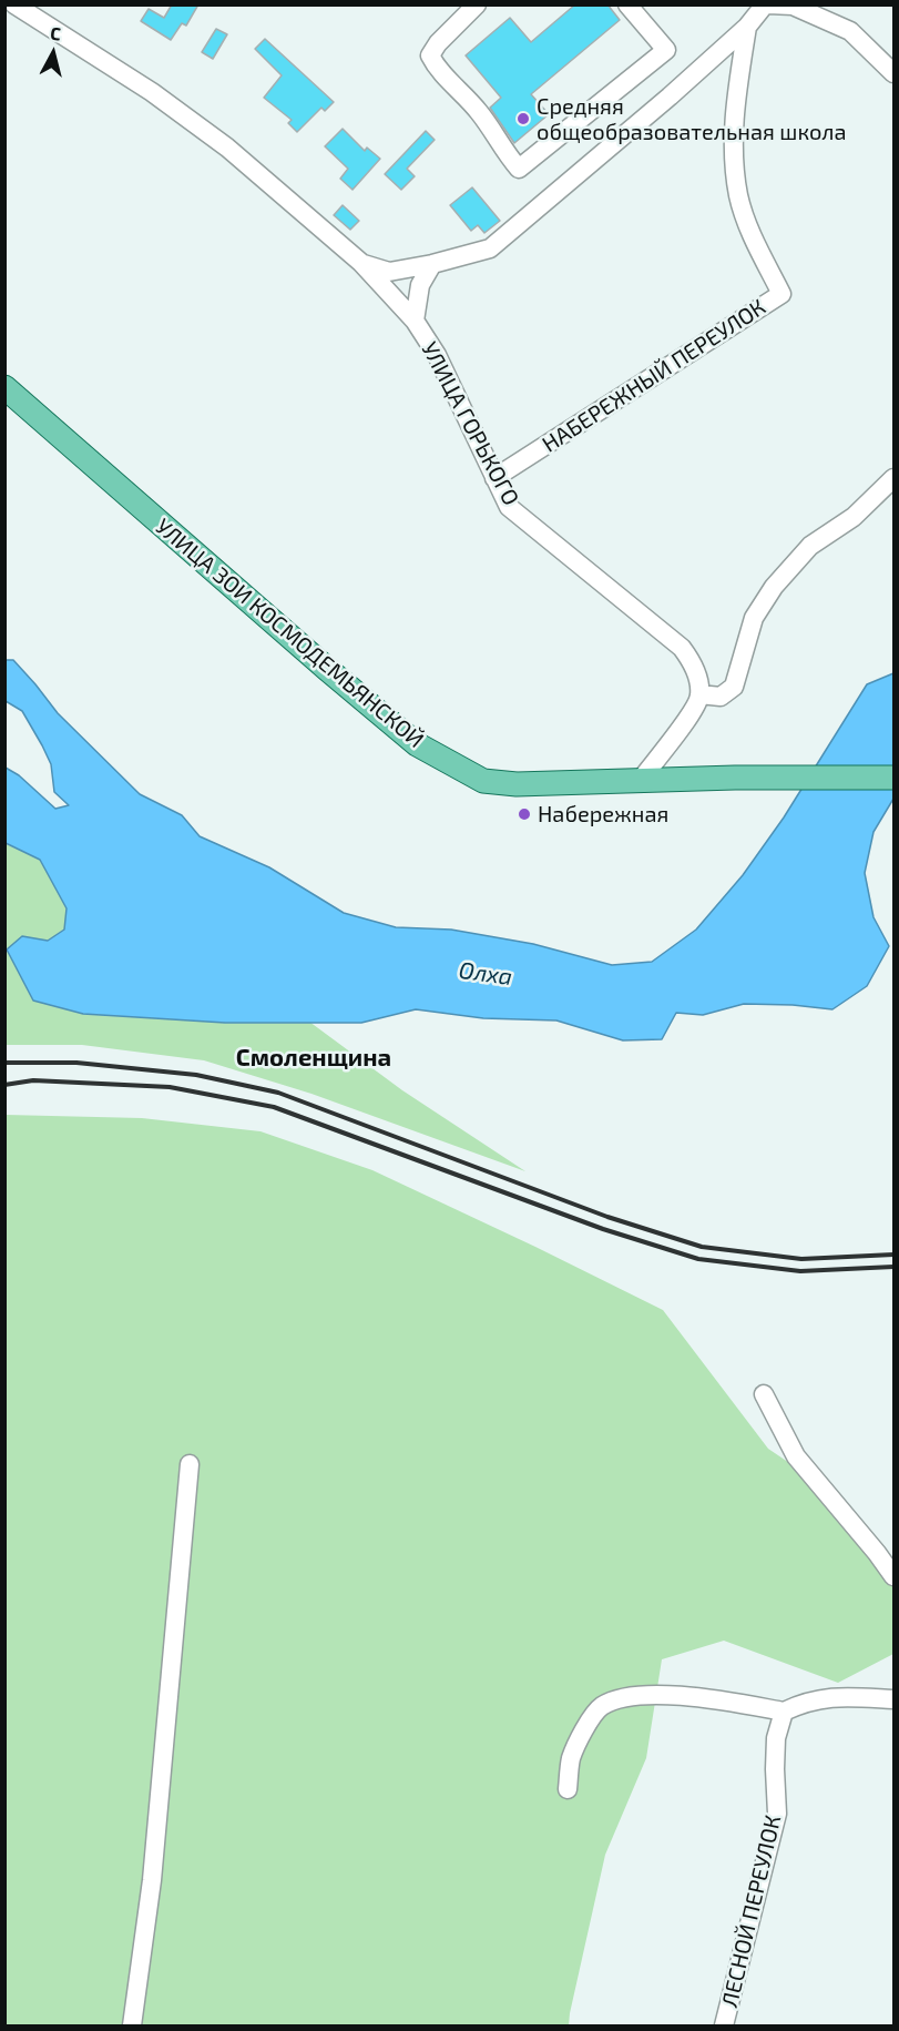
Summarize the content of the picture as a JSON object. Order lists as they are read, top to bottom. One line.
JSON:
{"streets":{"main road":["УЛИЦА ЗОИ КОСМОДЕМЬЯНСКОЙ"],"street":["НАБЕРЕЖНЫЙ ПЕРЕУЛОК","УЛИЦА ГОРЬКОГО","ЛЕСНОЙ ПЕРЕУЛОК"]},"crossings":[["НАБЕРЕЖНЫЙ ПЕРЕУЛОК","УЛИЦА ГОРЬКОГО"]],"districts":["Смоленщина"],"water":["Олха"],"places":["Средняя общеобразовательная школа","Набережная"],"north":"top"}
